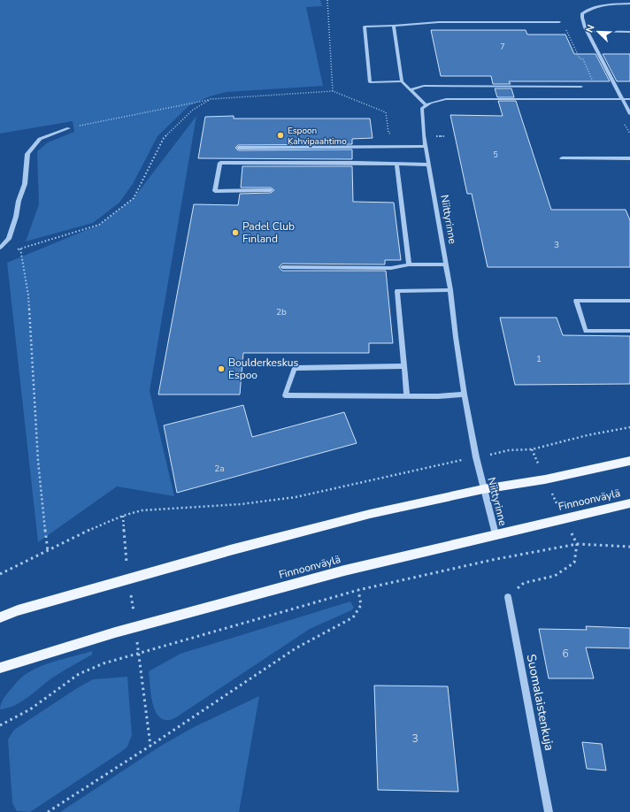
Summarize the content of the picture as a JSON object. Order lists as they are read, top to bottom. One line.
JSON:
{"streets":{"main road":["Finnoonväylä"],"street":["Niittyrinne","Suomalaistenkuja"]},"crossings":[["Niittyrinne","Finnoonväylä"]],"places":["Espoon Kahvipaahtimo","Padel Club Finland","Boulderkeskus Espoo"],"house_numbers":["7","5","3","2b","1","2a","6","3"],"north":"top left"}
